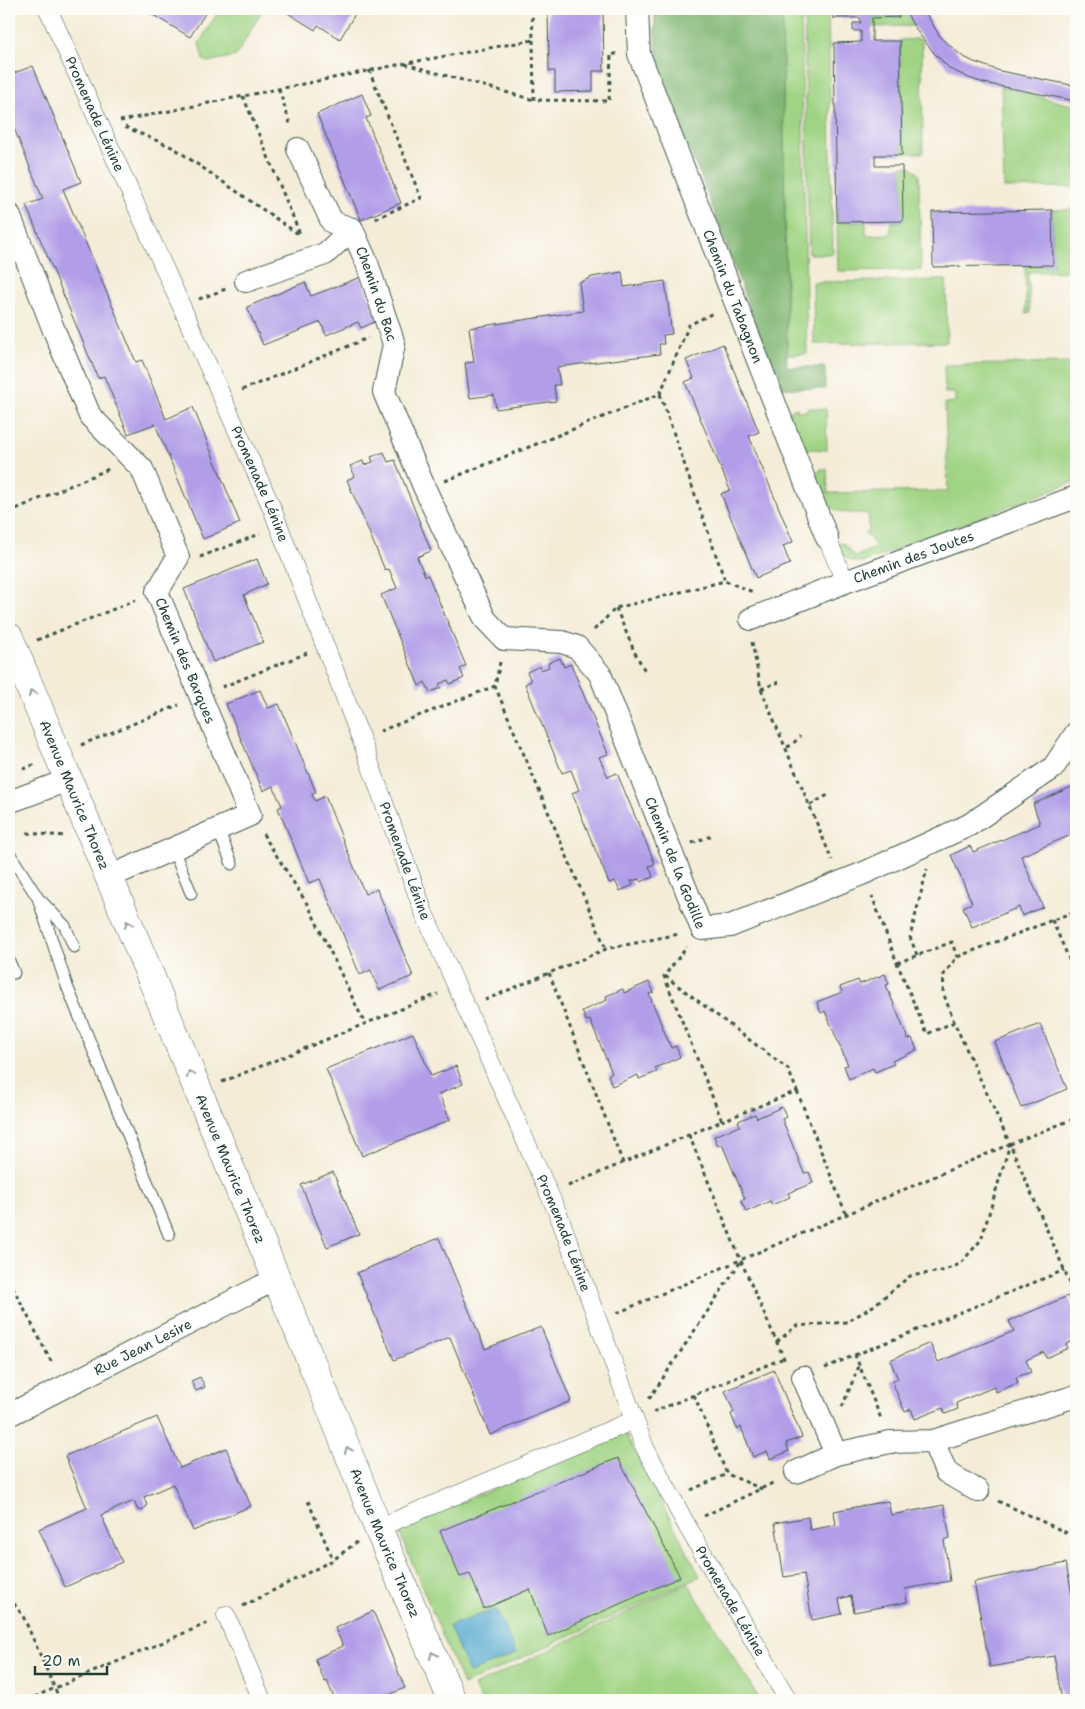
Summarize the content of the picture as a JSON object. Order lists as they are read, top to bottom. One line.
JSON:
{"streets":{"street":["Promenade Lénine","Chemin du Bac","Chemin du Tabagnon","Chemin des Joutes","Chemin des Barques","Avenue Maurice Thorez","Chemin de la Godille","Rue Jean Lesire"]},"crossings":[["Chemin du Tabagnon","Chemin des Joutes"],["Avenue Maurice Thorez","Rue Jean Lesire"]],"one_way":["Avenue Maurice Thorez"],"scale_bar":"20 m"}
